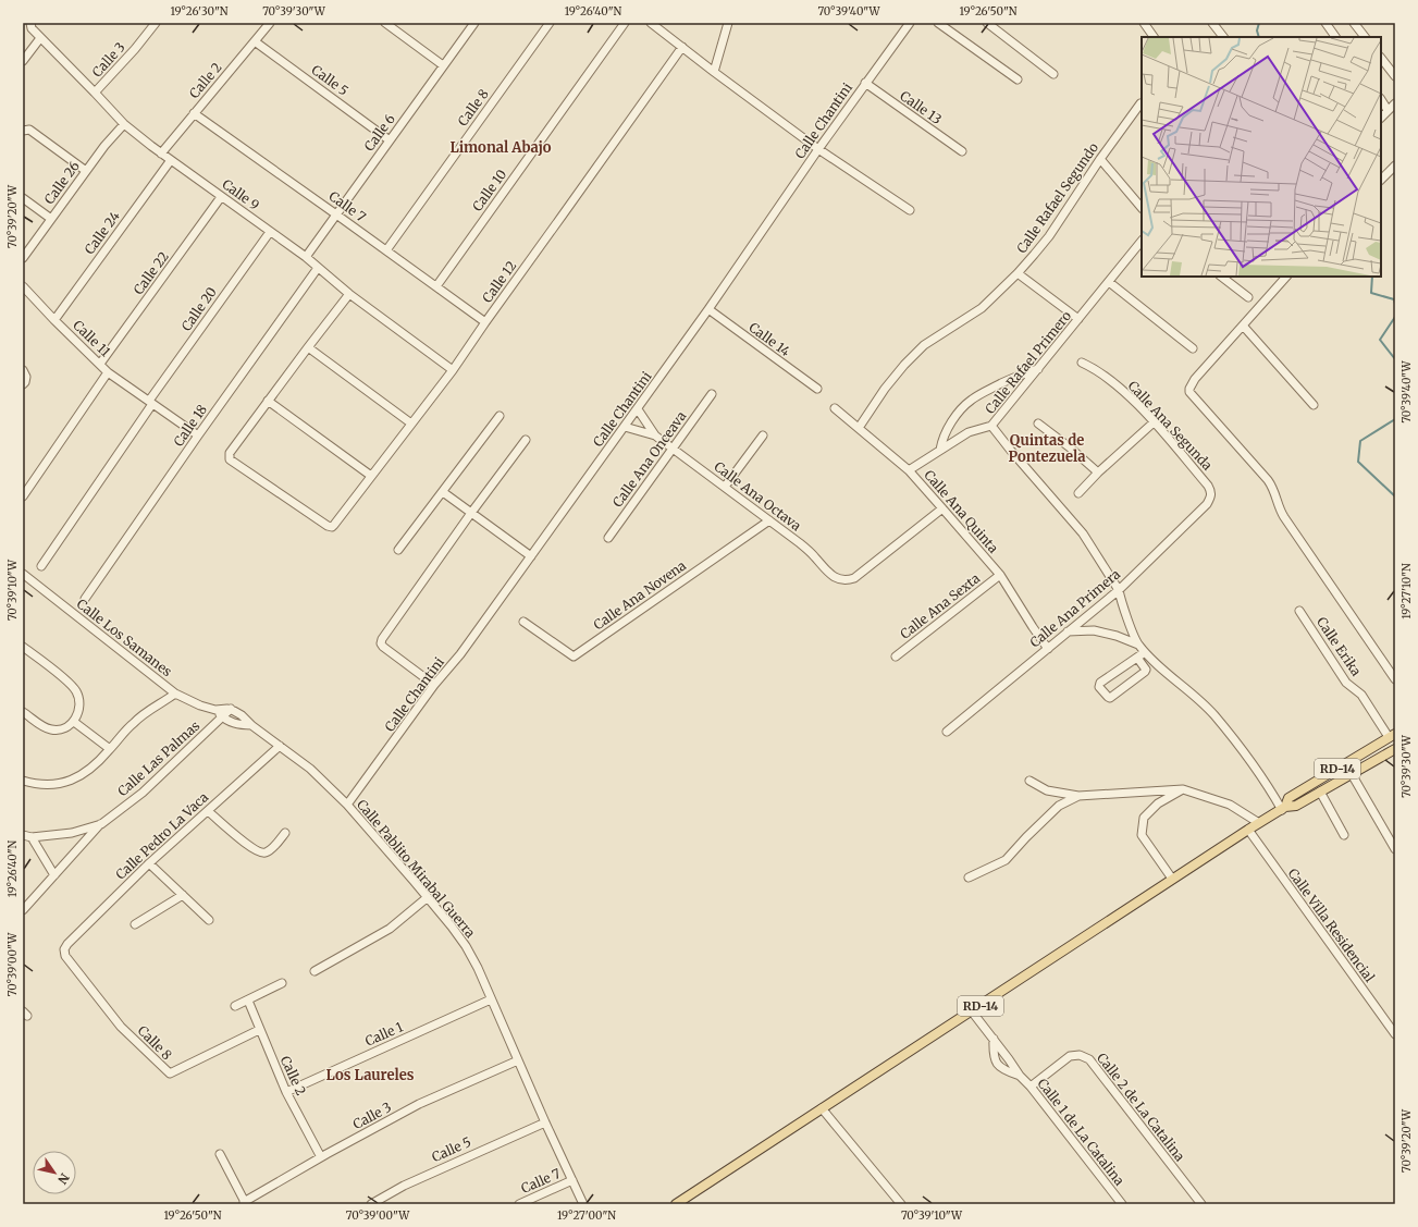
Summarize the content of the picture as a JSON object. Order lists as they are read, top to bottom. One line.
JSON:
{"streets":{"main road":["RD-14"],"street":["Calle 3","Calle 2","Calle 5","Calle 8","Calle 13","Calle Chantini","Calle 6","Calle 26","Calle 10","Calle 9","Calle Rafael Segundo","Calle 7","Calle 24","Calle 22","Calle 12","Calle 20","Calle 11","Calle 14","Calle Rafael Primero","Calle 18","Calle Ana Segunda","Calle Ana Onceava","Calle Ana Octava","Calle Ana Quinta","Calle Ana Novena","Calle Ana Sexta","Calle Ana Primera","Calle Los Samanes","Calle Erika","Calle Las Palmas","Calle Pedro La Vaca","Calle Pablito Mirabal Guerra","Calle Villa Residencial","Calle 1","Calle 2 de La Catalina","Calle 1 de La Catalina"]},"crossings":[["Calle 3","Calle 2"],["Calle 3","Calle 9"],["Calle 3","Calle Pablito Mirabal Guerra"],["Calle 2","Calle 5"],["Calle 2","Calle 8"],["Calle 2","Calle 9"],["Calle 2","Calle 7"],["Calle 2","Calle 1"],["Calle 5","Calle 6"],["Calle 5","Calle Pablito Mirabal Guerra"],["Calle 8","Calle 7"],["Calle 8","Calle Pedro La Vaca"],["Calle 13","Calle Chantini"],["Calle Chantini","Calle 14"],["Calle Chantini","Calle Ana Octava"],["Calle Chantini","Calle Pablito Mirabal Guerra"],["Calle 6","Calle 9"],["Calle 6","Calle 7"],["Calle 26","Calle 9"],["Calle 10","Calle 7"],["Calle 9","Calle 24"],["Calle 9","Calle 22"],["Calle 9","Calle 12"],["Calle 9","Calle 20"],["Calle 9","Calle 18"],["Calle Rafael Segundo","Calle Ana Quinta"],["Calle 7","Calle 12"],["Calle 7","Calle Pablito Mirabal Guerra"],["Calle 24","Calle 11"],["Calle 22","Calle 11"],["Calle 20","Calle 11"],["Calle 11","Calle 18"],["Calle Rafael Primero","Calle Ana Quinta"],["Calle Ana Segunda","Calle Ana Primera"],["Calle Ana Onceava","Calle Ana Octava"],["Calle Ana Octava","Calle Ana Quinta"],["Calle Ana Octava","Calle Ana Novena"],["Calle Ana Quinta","Calle Ana Sexta"],["Calle Ana Quinta","Calle Ana Primera"],["Calle Los Samanes","Calle Las Palmas"],["Calle Erika","RD-14"],["RD-14","Calle Villa Residencial"],["Calle Pedro La Vaca","Calle Pablito Mirabal Guerra"],["Calle Pablito Mirabal Guerra","Calle 1"],["Calle 2 de La Catalina","Calle 1 de La Catalina"]],"districts":["Limonal Abajo","Quintas de Pontezuela","Los Laureles"],"north":"bottom right","coordinates":["19°26'30\"N","70°39'30\"W","19°26'40\"N","70°39'40\"W","19°26'50\"N","70°39'20\"W","70°39'10\"W","19°27'10\"N","70°39'00\"W","19°27'00\"N"]}
